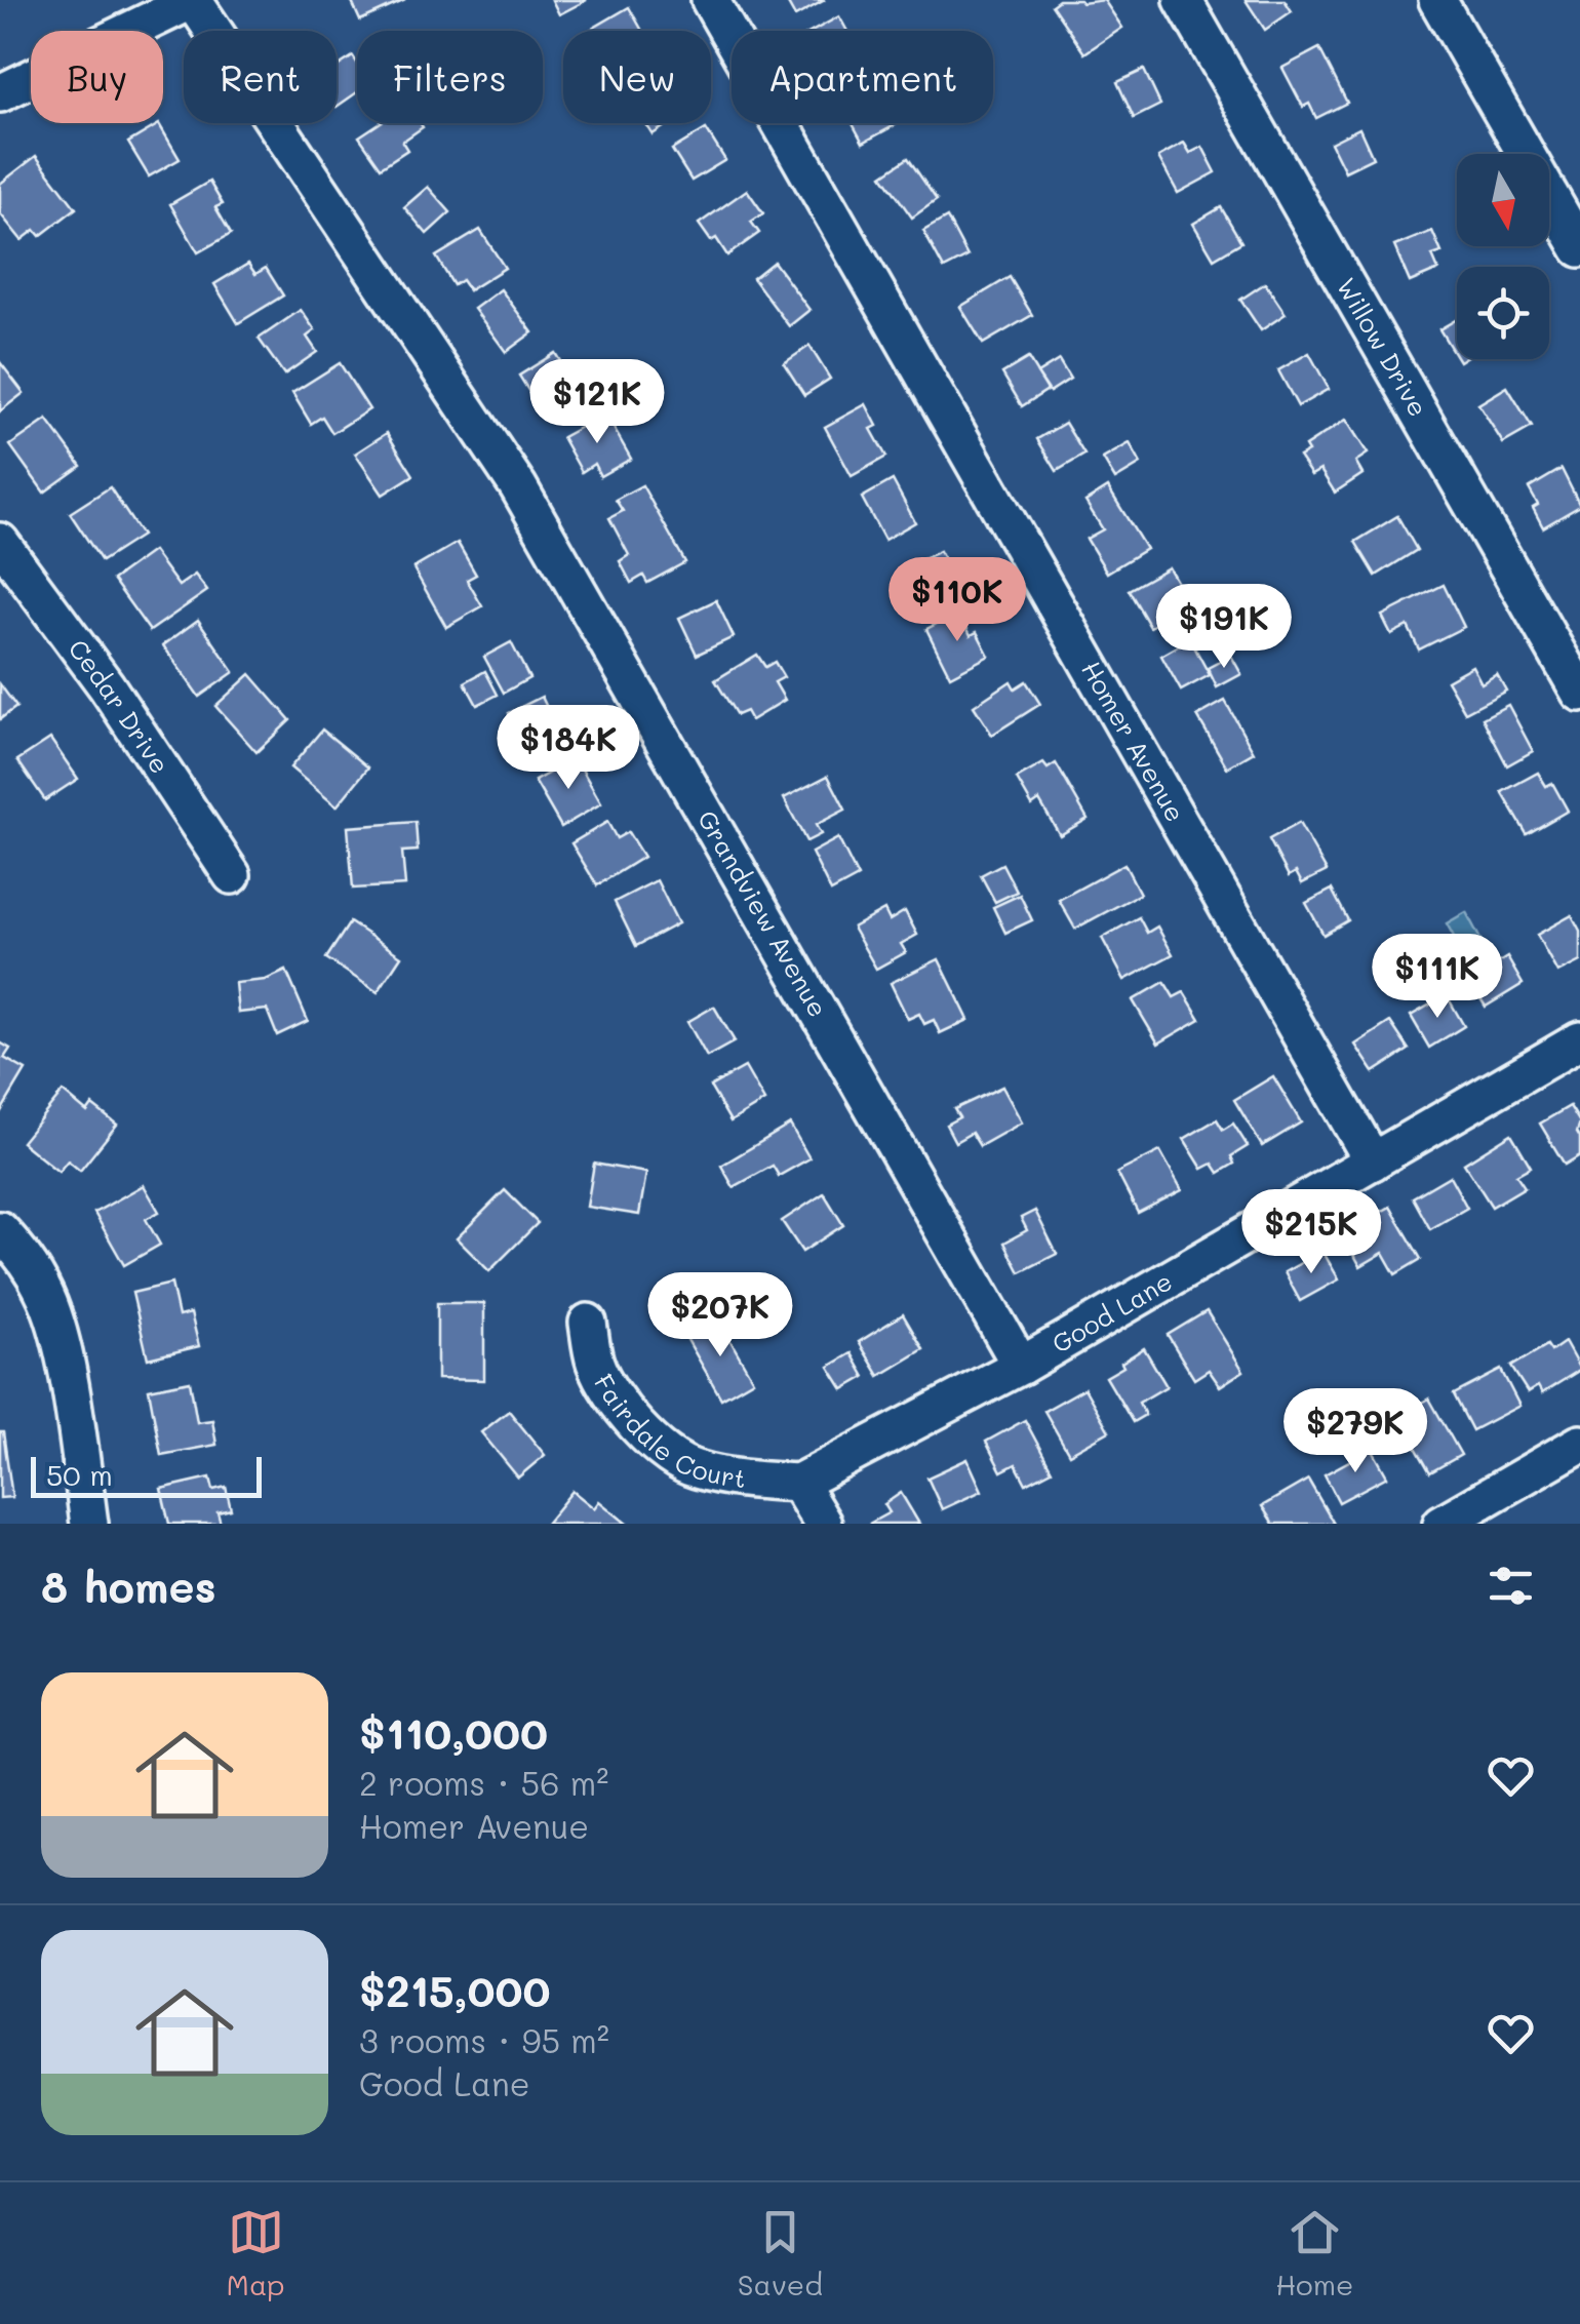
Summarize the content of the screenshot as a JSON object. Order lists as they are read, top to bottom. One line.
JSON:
{"streets":{"street":["Willow Drive","Cedar Drive","Homer Avenue","Grandview Avenue","Good Lane","Fairdale Court"]},"crossings":[["Homer Avenue","Good Lane"],["Grandview Avenue","Good Lane"],["Good Lane","Fairdale Court"]],"scale_bar":"50 m","north":"bottom","page":{"chip":["Buy","Rent","Filters","New","Apartment"],"price":["$121K","$110K","$191K","$184K","$111K","$215K","$207K","$279K"],"scale":"50 m","heading":"8 homes","list":[{"name":"$110,000","note":"2 rooms · 56 m² · Homer Avenue"},{"name":"$215,000","note":"3 rooms · 95 m² · Good Lane"}],"tabs":["Map","Saved","Home"]}}
